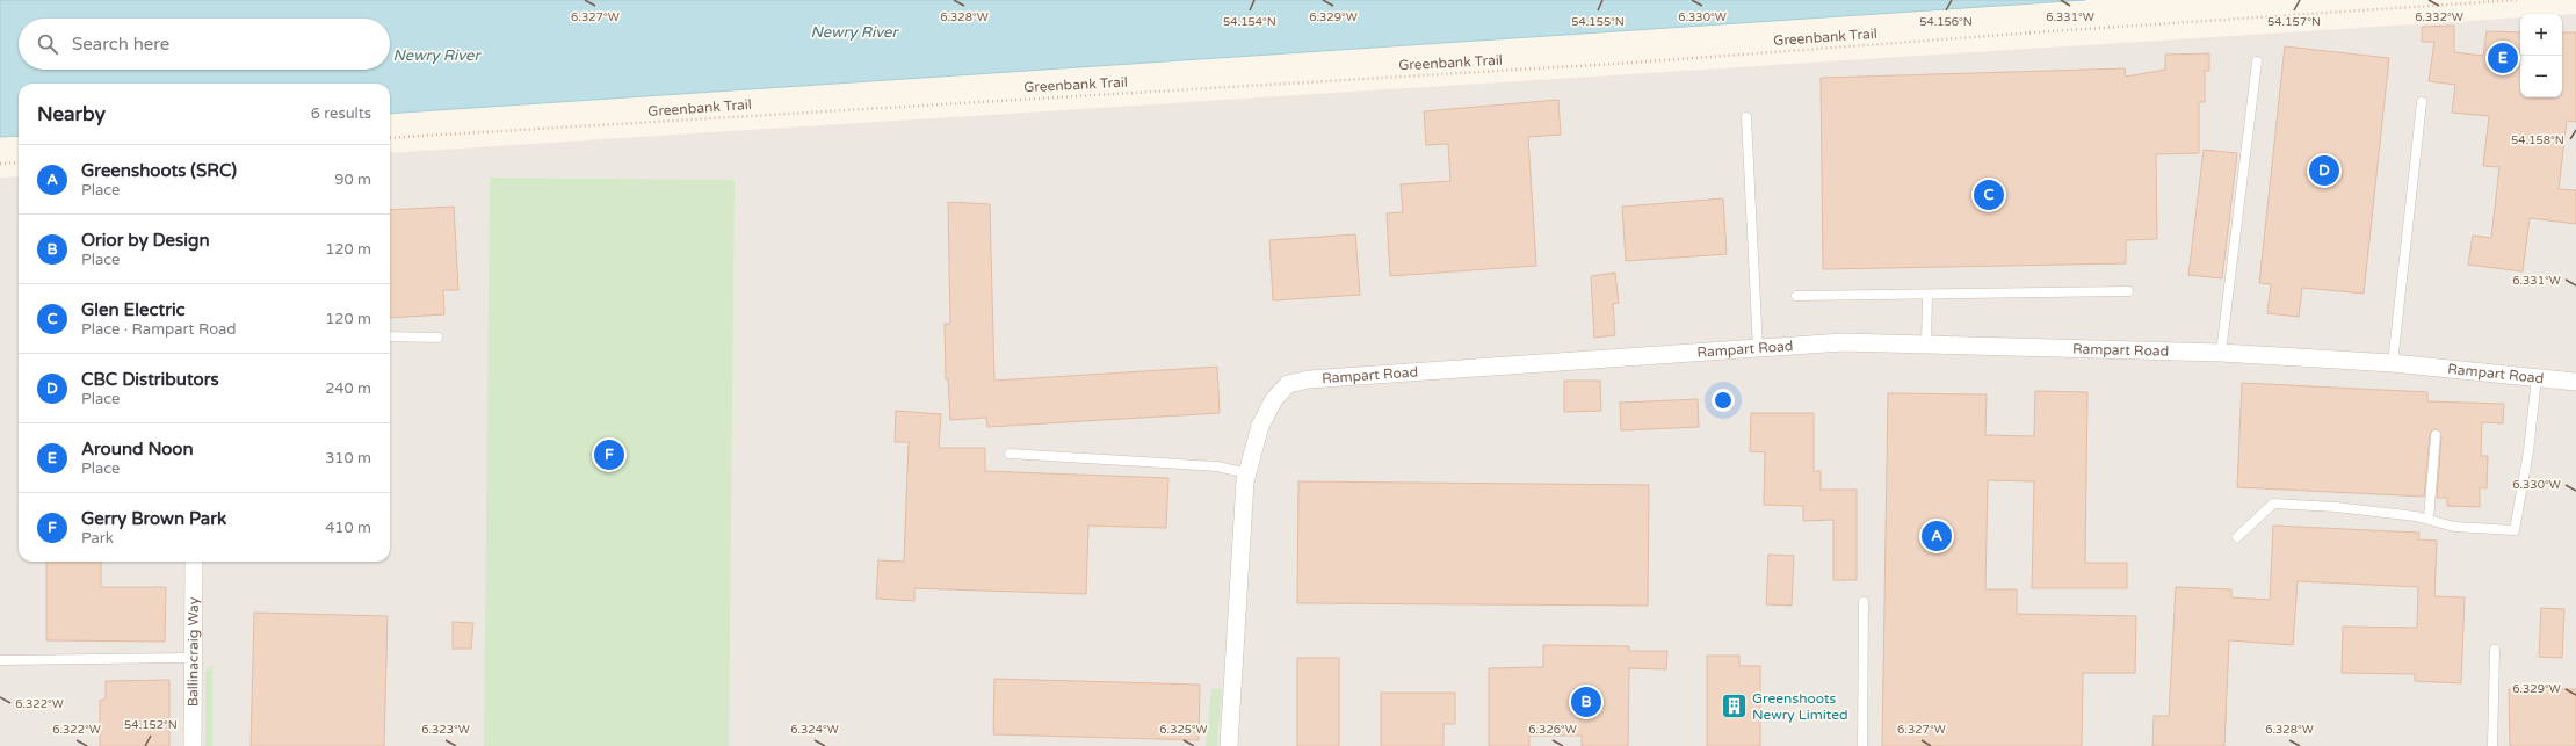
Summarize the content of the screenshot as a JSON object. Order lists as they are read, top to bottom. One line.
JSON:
{"streets":{"street":["Rampart Road","Ballinacraig Way"],"path":["Greenbank Trail"]},"water":["Newry River"],"places":{"building":["Greenshoots Newry Limited"]},"page":{"map_buttons":["+","−"],"search":"Search here","pins":["E","D","C","F","A","B"],"heading":["Nearby","6 results"],"list":[{"mark":"A","name":"Greenshoots (SRC)","note":"Place","value":"90 m"},{"mark":"B","name":"Orior by Design","note":"Place","value":"120 m"},{"mark":"C","name":"Glen Electric","note":"Place · Rampart Road","value":"120 m"},{"mark":"D","name":"CBC Distributors","note":"Place","value":"240 m"},{"mark":"E","name":"Around Noon","note":"Place","value":"310 m"},{"mark":"F","name":"Gerry Brown Park","note":"Park","value":"410 m"}]},"coordinates":["6.327°W","6.328°W","6.329°W","6.330°W","6.331°W","6.332°W","54.154°N","54.155°N","54.157°N","54.156°N","54.158°N","6.322°W","54.152°N","6.323°W","6.324°W","6.325°W","6.326°W"]}
